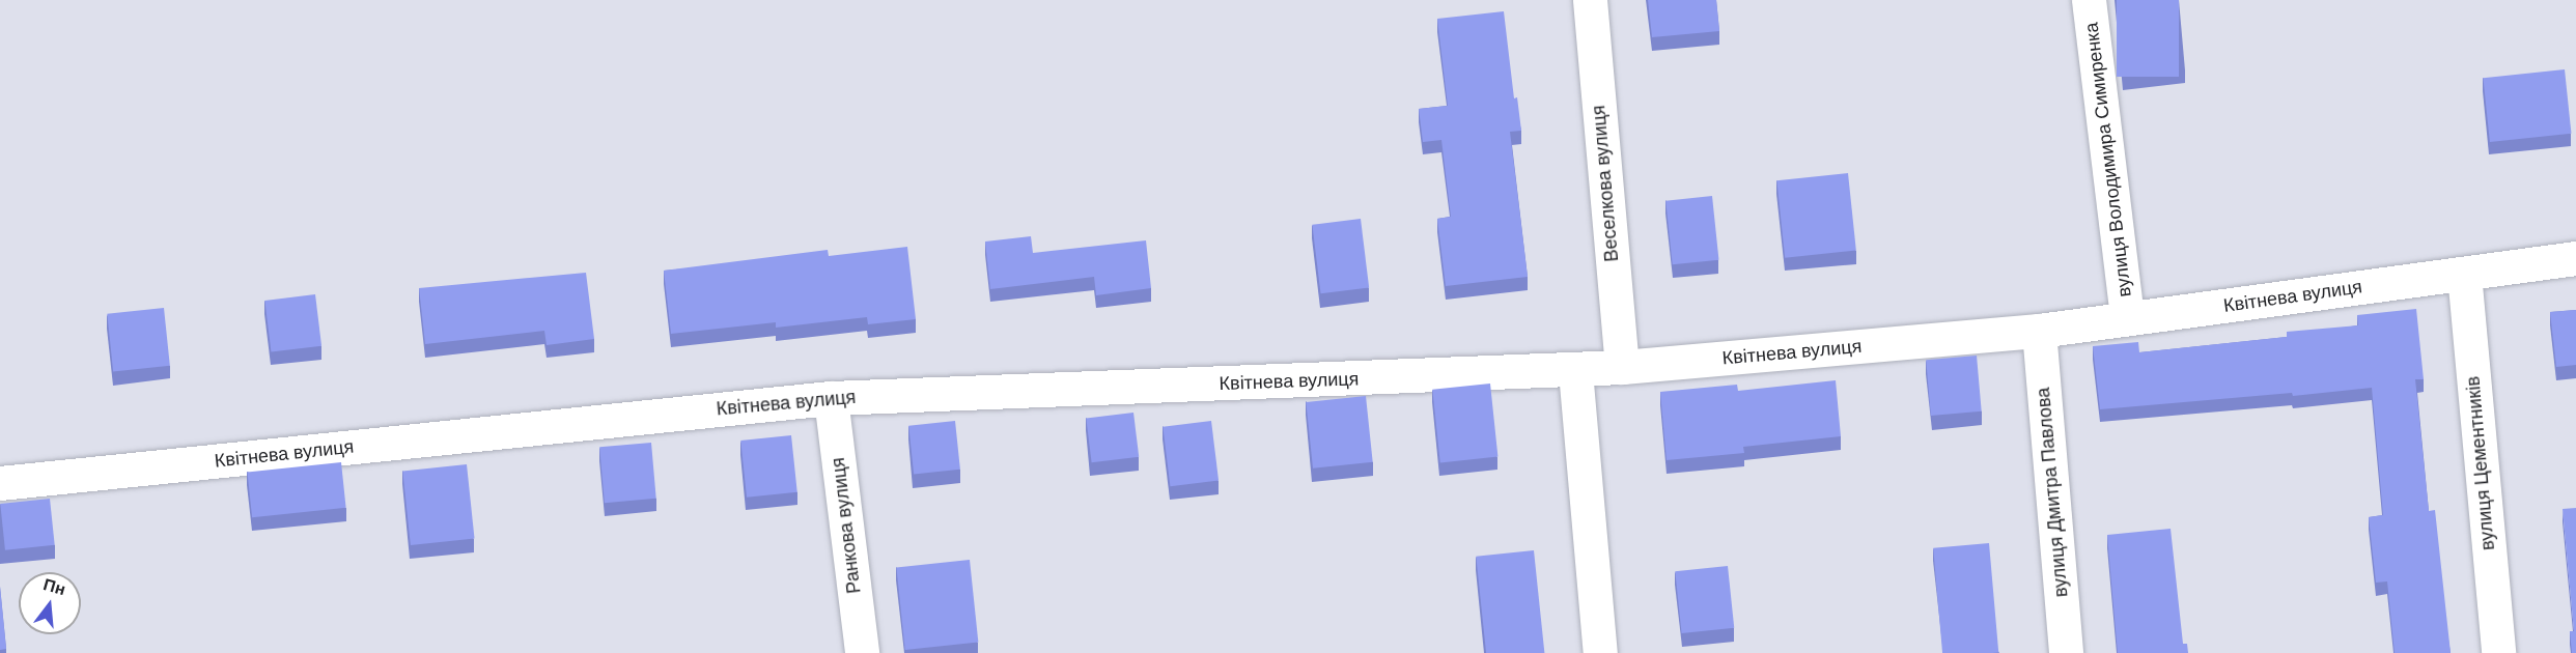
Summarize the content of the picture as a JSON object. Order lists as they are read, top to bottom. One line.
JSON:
{"streets":{"street":["вулиця Володимира Симиренка","Веселкова вулиця","Квітнева вулиця","вулиця Цементників","вулиця Дмитра Павлова","Ранкова вулиця"]},"crossings":[["вулиця Володимира Симиренка","Квітнева вулиця"],["Веселкова вулиця","Квітнева вулиця"],["Квітнева вулиця","вулиця Цементників"],["Квітнева вулиця","вулиця Дмитра Павлова"],["Квітнева вулиця","Ранкова вулиця"]],"north":"top"}
